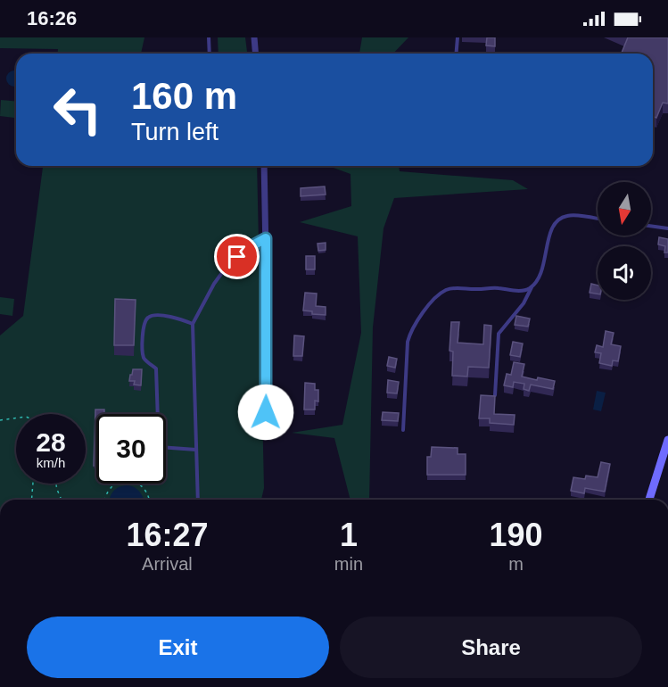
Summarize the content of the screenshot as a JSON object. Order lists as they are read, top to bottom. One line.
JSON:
{"north":"bottom","page":{"status":"16:26","turn":["160 m","Turn left"],"speed":"28 km/h","limit":"30","eta":["16:27","Arrival","1","min","190","m"],"buttons":["Exit","Share"]}}
